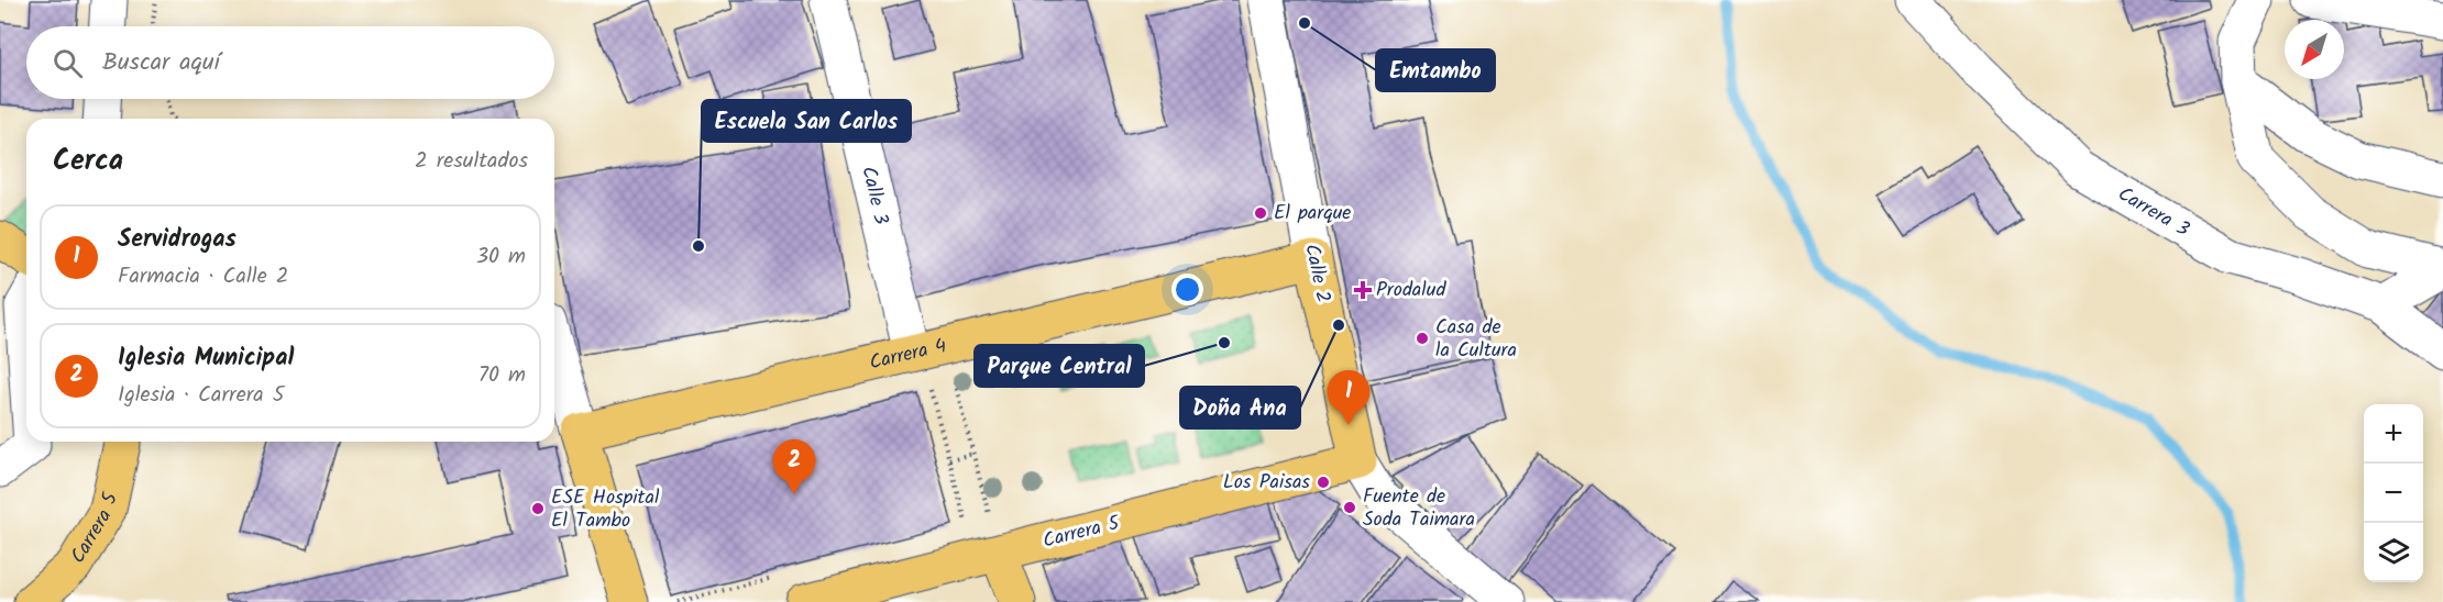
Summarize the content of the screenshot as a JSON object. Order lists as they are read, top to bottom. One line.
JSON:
{"streets":{"main road":["Calle 2","Carrera 4","Carrera 5"],"street":["Calle 3","Carrera 3"]},"crossings":[["Calle 3","Carrera 4"],["Calle 2","Carrera 4"],["Calle 2","Carrera 5"]],"places":{"other":["Emtambo","El parque","Escuela San Carlos","Doña Ana","Casa de la Cultura","Parque Central","Los Paisas","Fuente de Soda Taimara","ESE Hospital El Tambo"],"health":["Prodalud"]},"north":"bottom left","page":{"search":"Buscar aquí","heading":["Cerca","2 resultados"],"list":[{"mark":"1","name":"Servidrogas","note":"Farmacia · Calle 2","value":"30 m"},{"mark":"2","name":"Iglesia Municipal","note":"Iglesia · Carrera 5","value":"70 m"}],"pins":["1","2"],"map_buttons":["+","−"]}}
